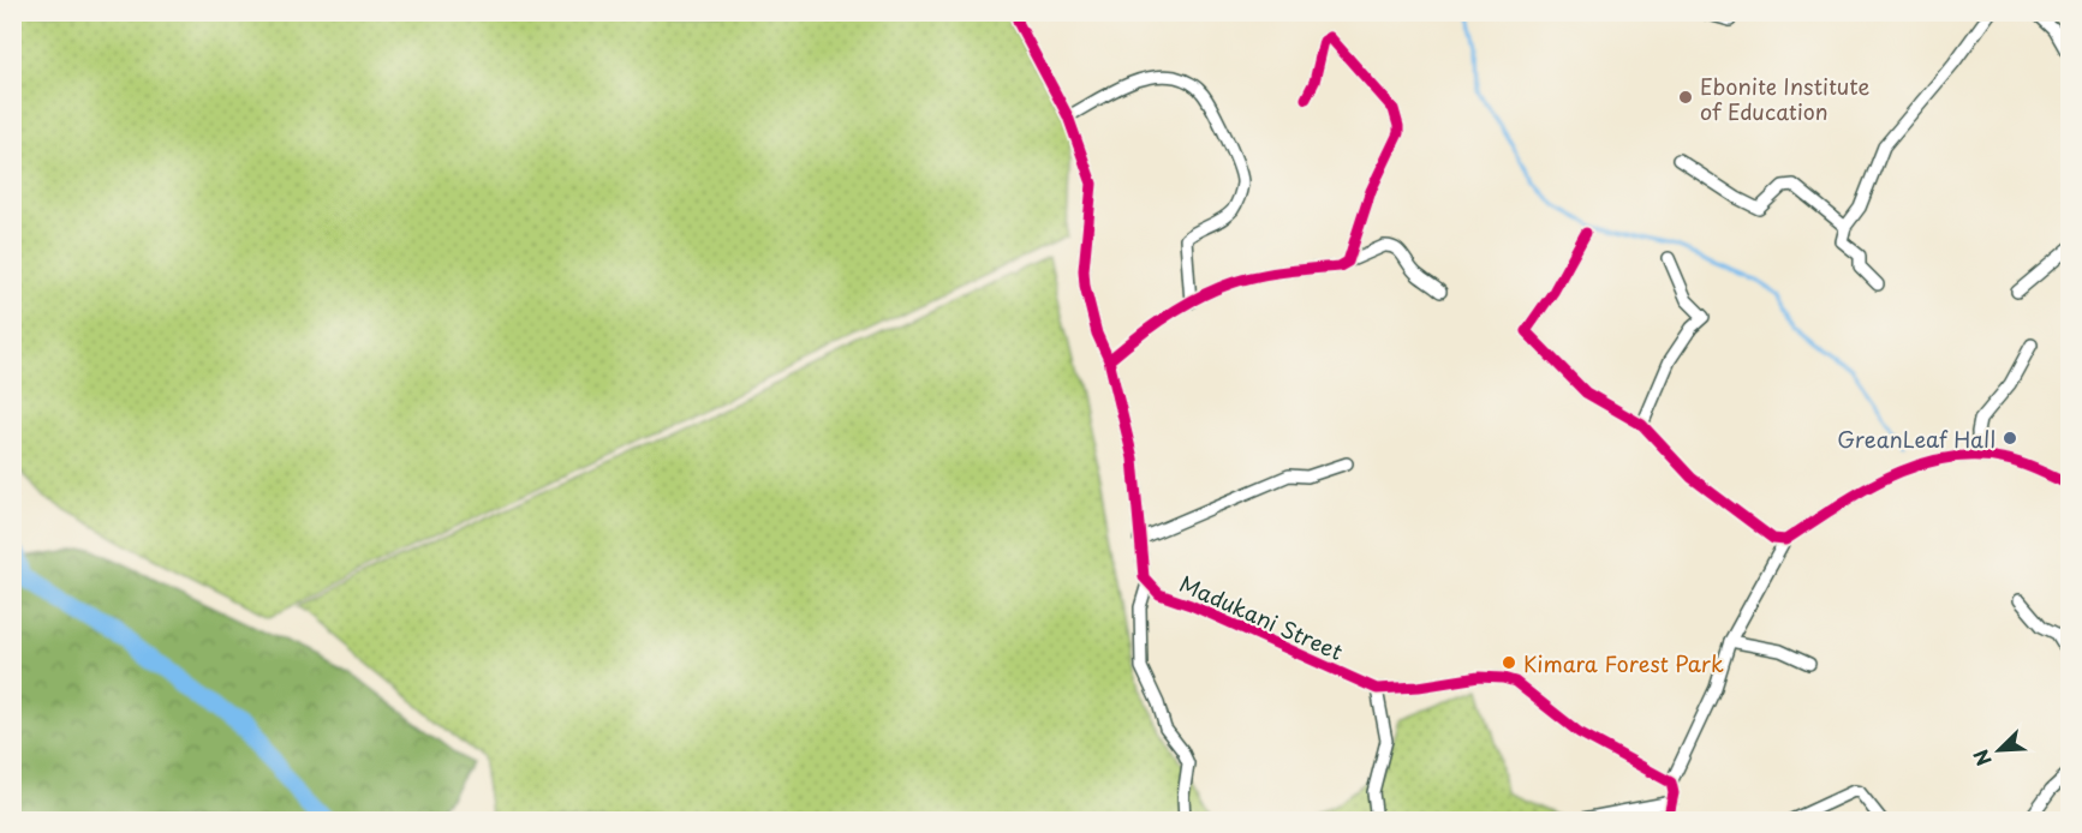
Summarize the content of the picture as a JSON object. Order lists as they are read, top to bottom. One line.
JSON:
{"streets":{"street":["Madukani Street"]},"places":["Ebonite Institute of Education","GreanLeaf Hall","Kimara Forest Park"],"north":"bottom left"}
